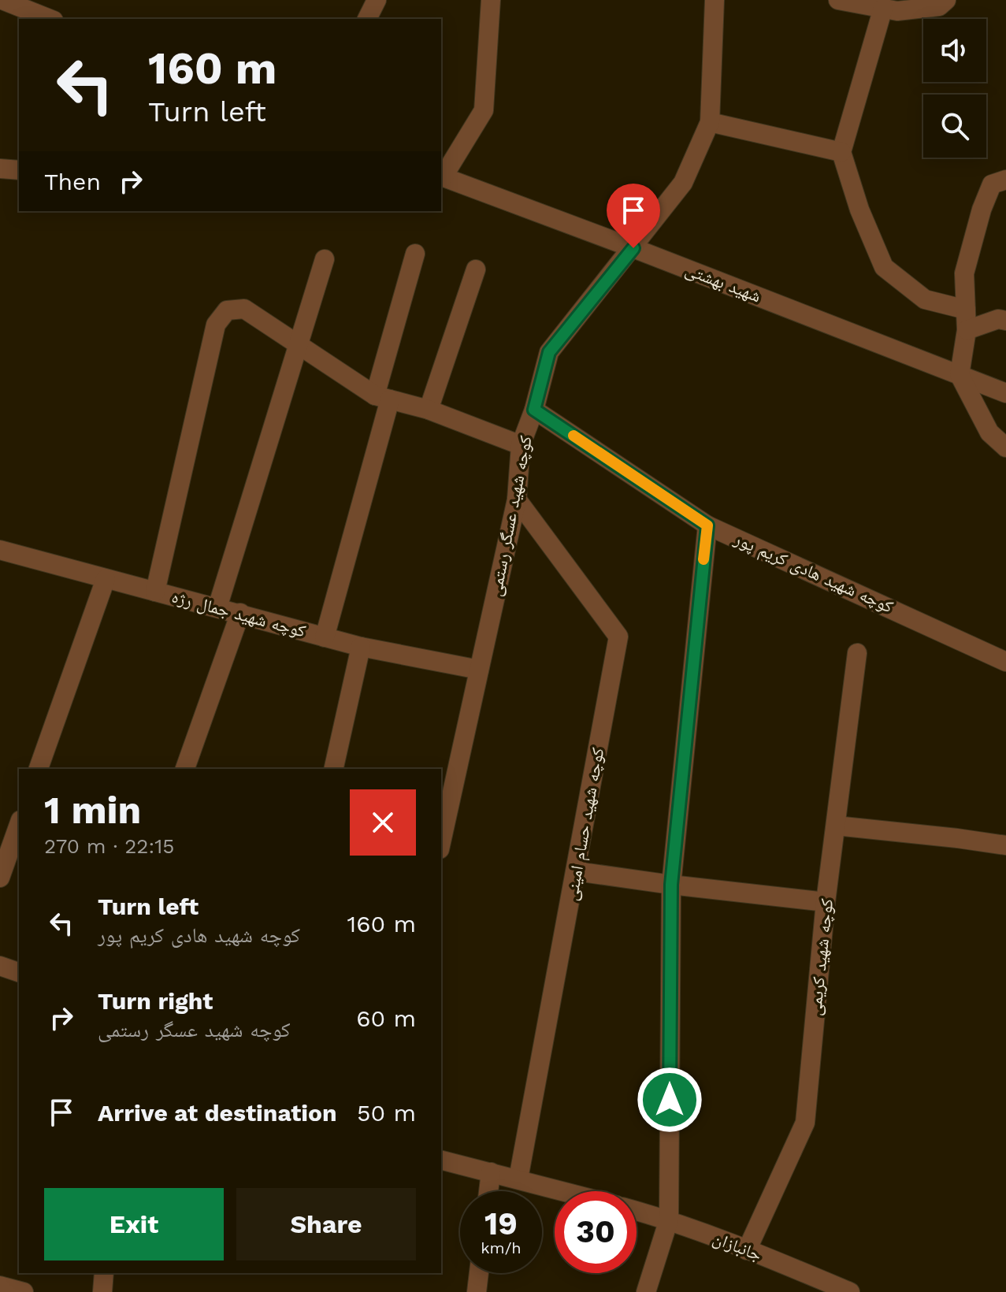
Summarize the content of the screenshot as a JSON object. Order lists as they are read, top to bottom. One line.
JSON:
{"streets":{"street":["شهید بهشتی","کوچه شهید عسگر رستمی","کوچه شهید هادی کریم پور","کوچه شهید جمال رژه","کوچه شهید حسام امینی","کوچه شهید کریمی","جانبازان"]},"crossings":[["شهید بهشتی","کوچه شهید عسگر رستمی"],["کوچه شهید عسگر رستمی","کوچه شهید هادی کریم پور"],["کوچه شهید عسگر رستمی","کوچه شهید جمال رژه"],["کوچه شهید عسگر رستمی","کوچه شهید حسام امینی"],["کوچه شهید کریمی","جانبازان"]],"page":{"turn":["160 m","Turn left"],"then":"Then","heading":["1 min","270 m · 22:15"],"list":[{"name":"Turn left","note":"کوچه شهید هادی کریم پور","value":"160 m"},{"name":"Turn right","note":"کوچه شهید عسگر رستمی","value":"60 m"},{"name":"Arrive at destination","value":"50 m"}],"buttons":["Exit","Share"],"speed":"19 km/h","limit":"30"}}
